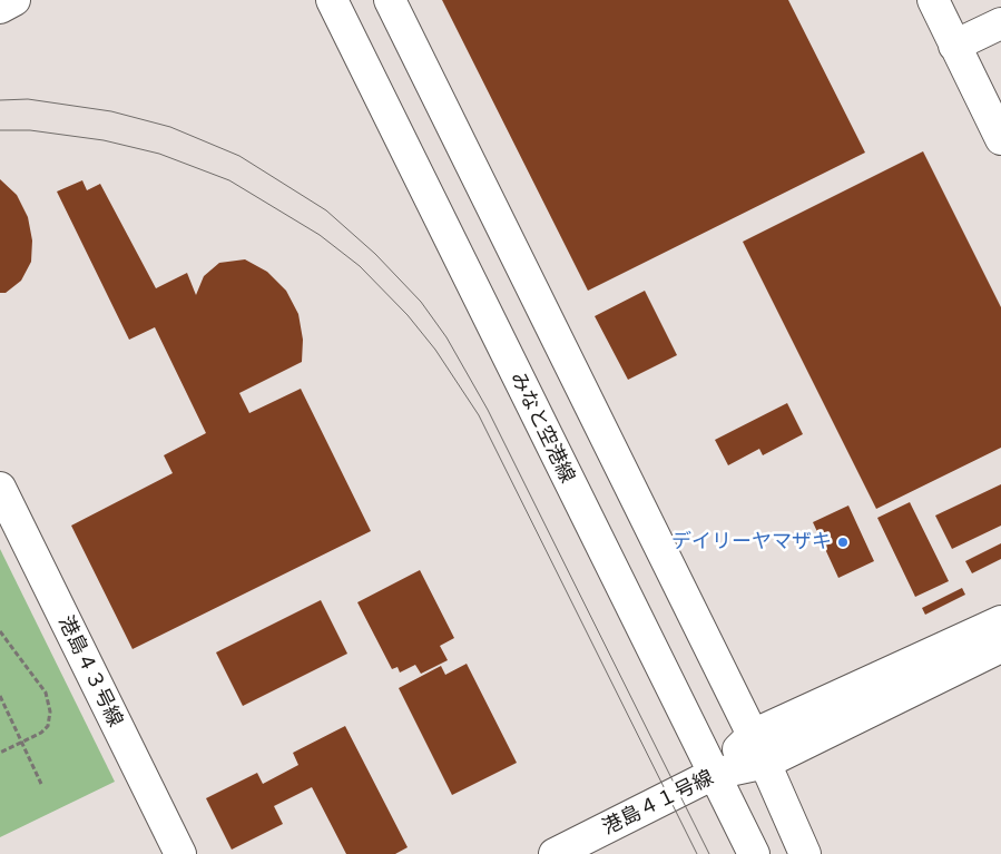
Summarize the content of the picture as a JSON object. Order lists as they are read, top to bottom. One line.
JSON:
{"streets":{"street":["みなと空港線","港島４３号線","港島４１号線"]},"crossings":[["みなと空港線","港島４１号線"]],"places":["デイリーヤマザキ"]}
